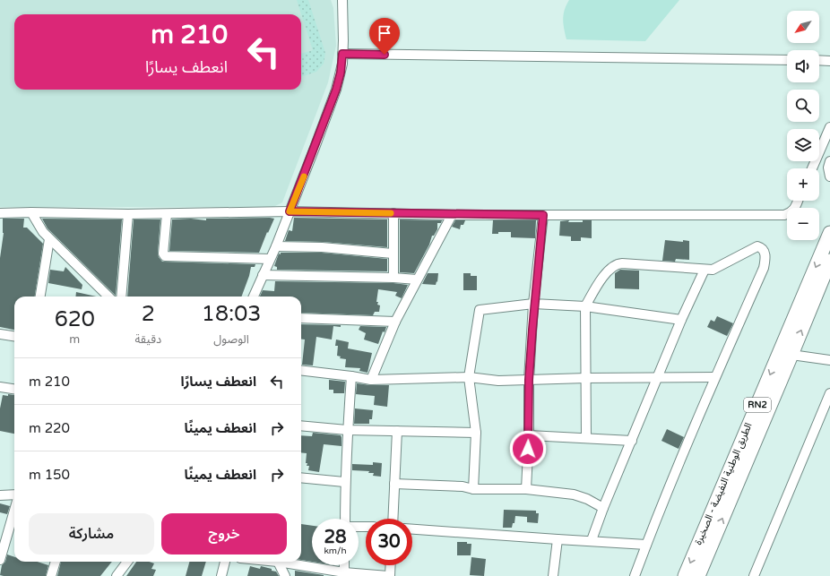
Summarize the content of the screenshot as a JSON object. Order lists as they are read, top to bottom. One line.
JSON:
{"streets":{"highway":["RN2","الطريق الوطنية النفيضة - الصخيرة"]},"north":"bottom left","page":{"map_buttons":["+","−"],"turn":["210 m","انعطف يسارًا"],"eta":["18:03","الوصول","2","دقيقة","620","m"],"list":[{"name":"انعطف يسارًا","value":"210 m"},{"name":"انعطف يمينًا","value":"220 m"},{"name":"انعطف يمينًا","value":"150 m"}],"buttons":["خروج","مشاركة"],"speed":"28 km/h","limit":"30"}}
